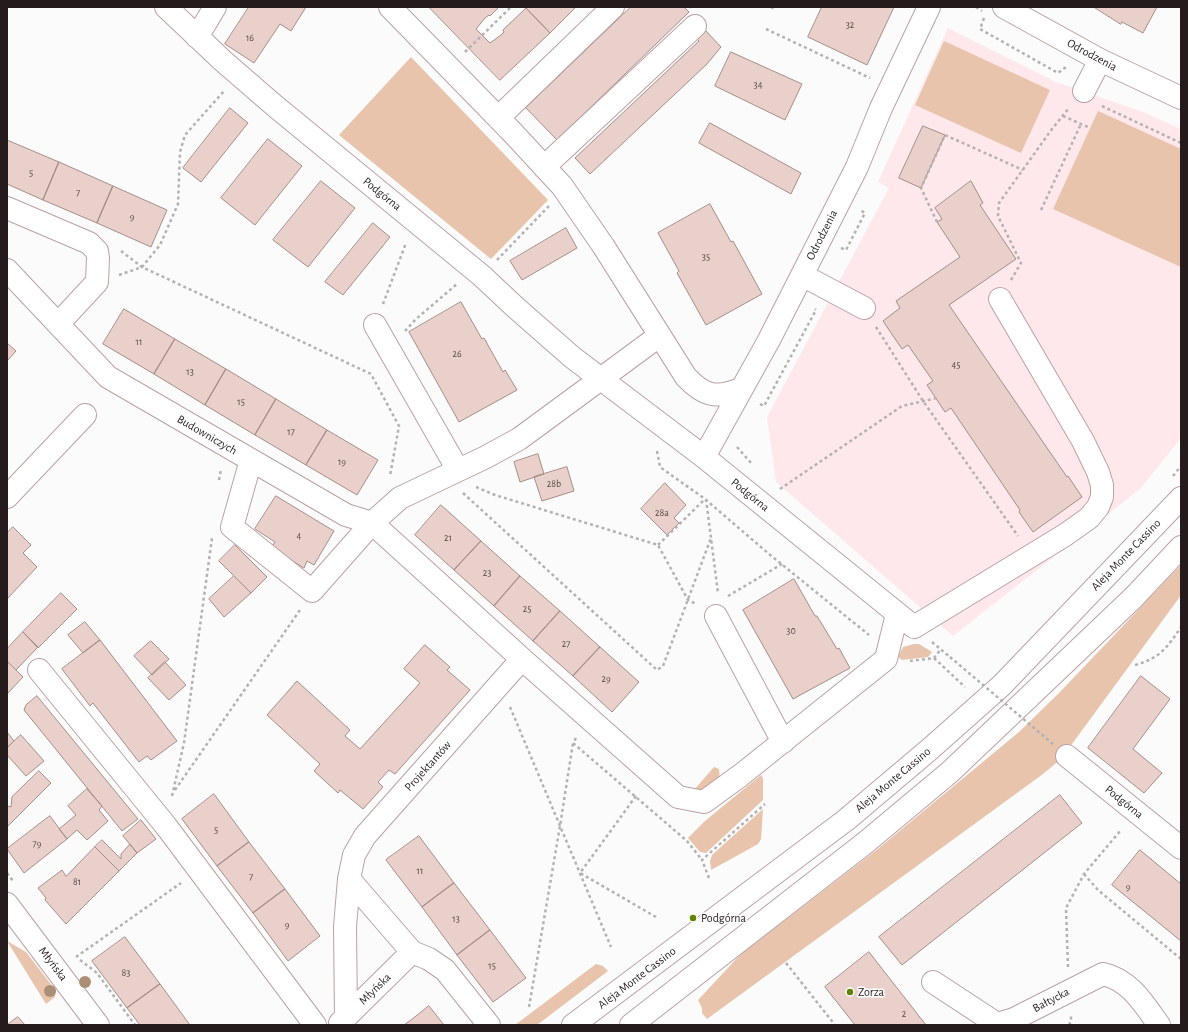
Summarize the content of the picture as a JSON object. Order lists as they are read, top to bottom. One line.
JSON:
{"streets":{"street":["Odrodzenia","Podgórna","Budowniczych","Aleja Monte Cassino","Projektantów","Młyńska","Bałtycka"]},"crossings":[["Odrodzenia","Podgórna"],["Projektantów","Młyńska"]],"places":["Podgórna","Zorza"],"house_numbers":["32","16","34","5","7","9","35","11","26","45","13","15","17","19","28b","28a","4","21","23","25","30","27","29","5","79","11","7","81","9","13","9","15","83","2"]}
